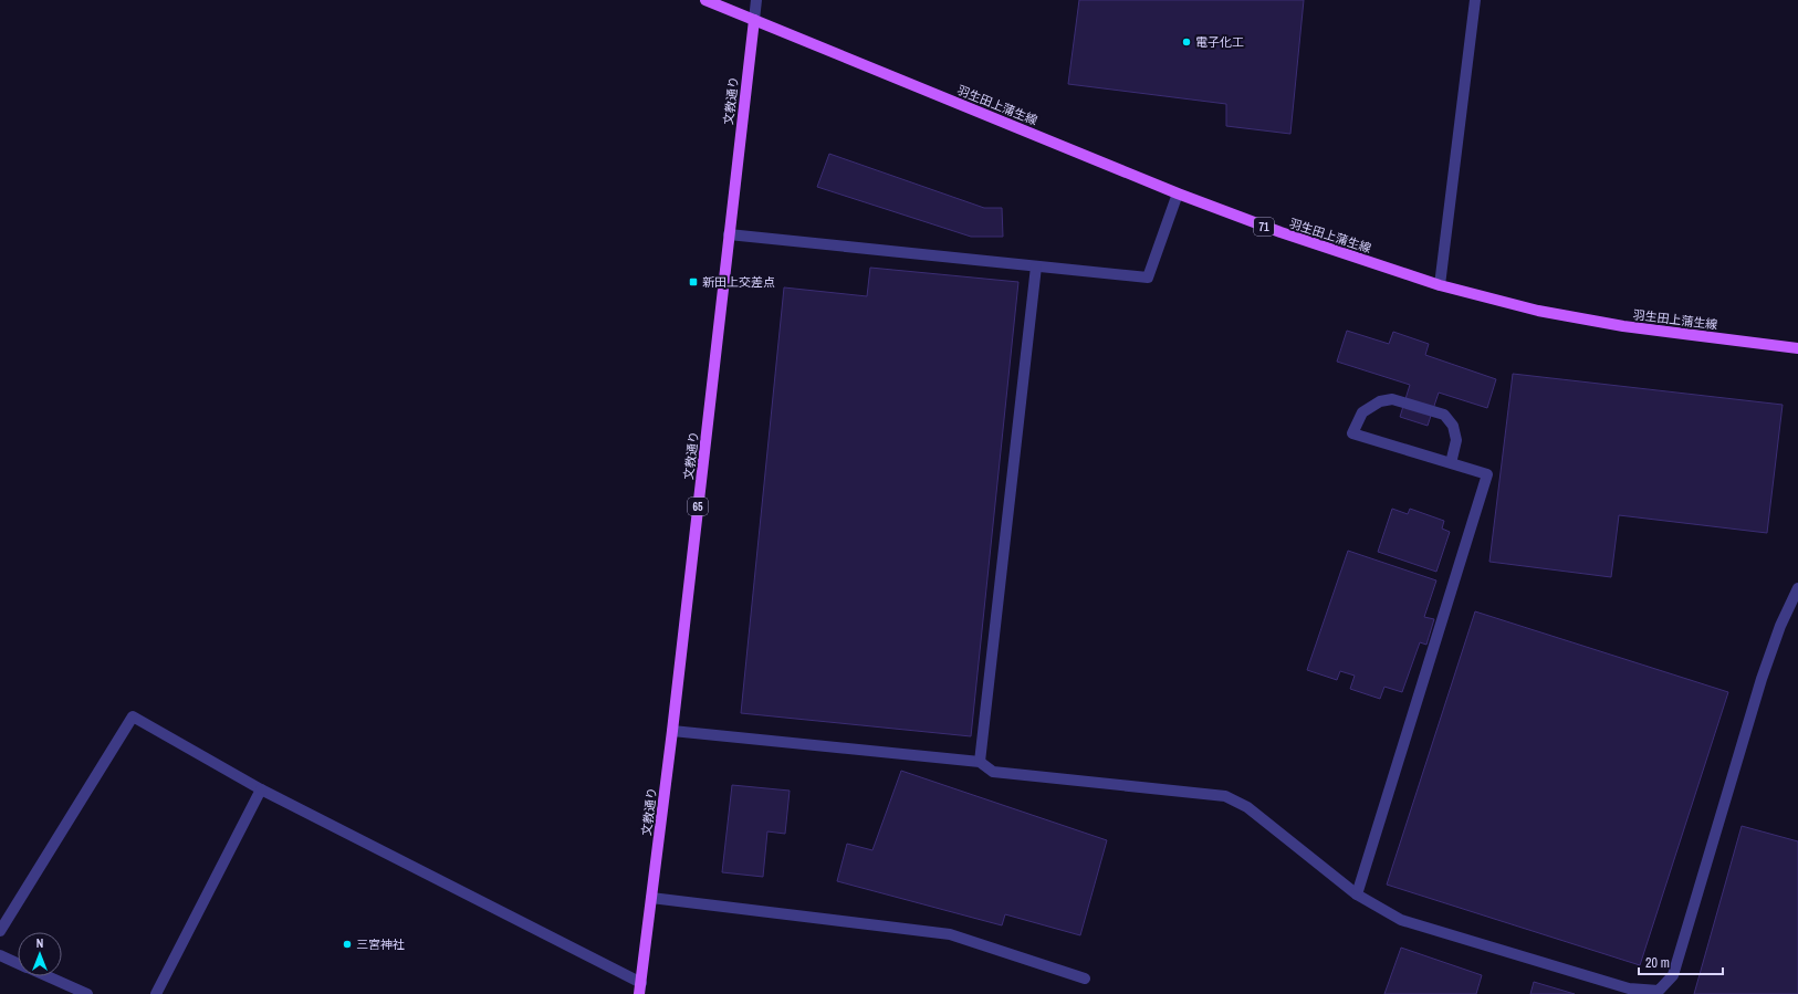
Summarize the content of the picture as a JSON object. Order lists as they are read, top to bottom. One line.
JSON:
{"streets":{"main road":["文教通り","羽生田上蒲生線","71","65"]},"crossings":[["文教通り","羽生田上蒲生線"]],"places":{"other":["電子化工","三宮神社"],"transit":["新田上交差点"]},"scale_bar":"20 m","north":"top"}
